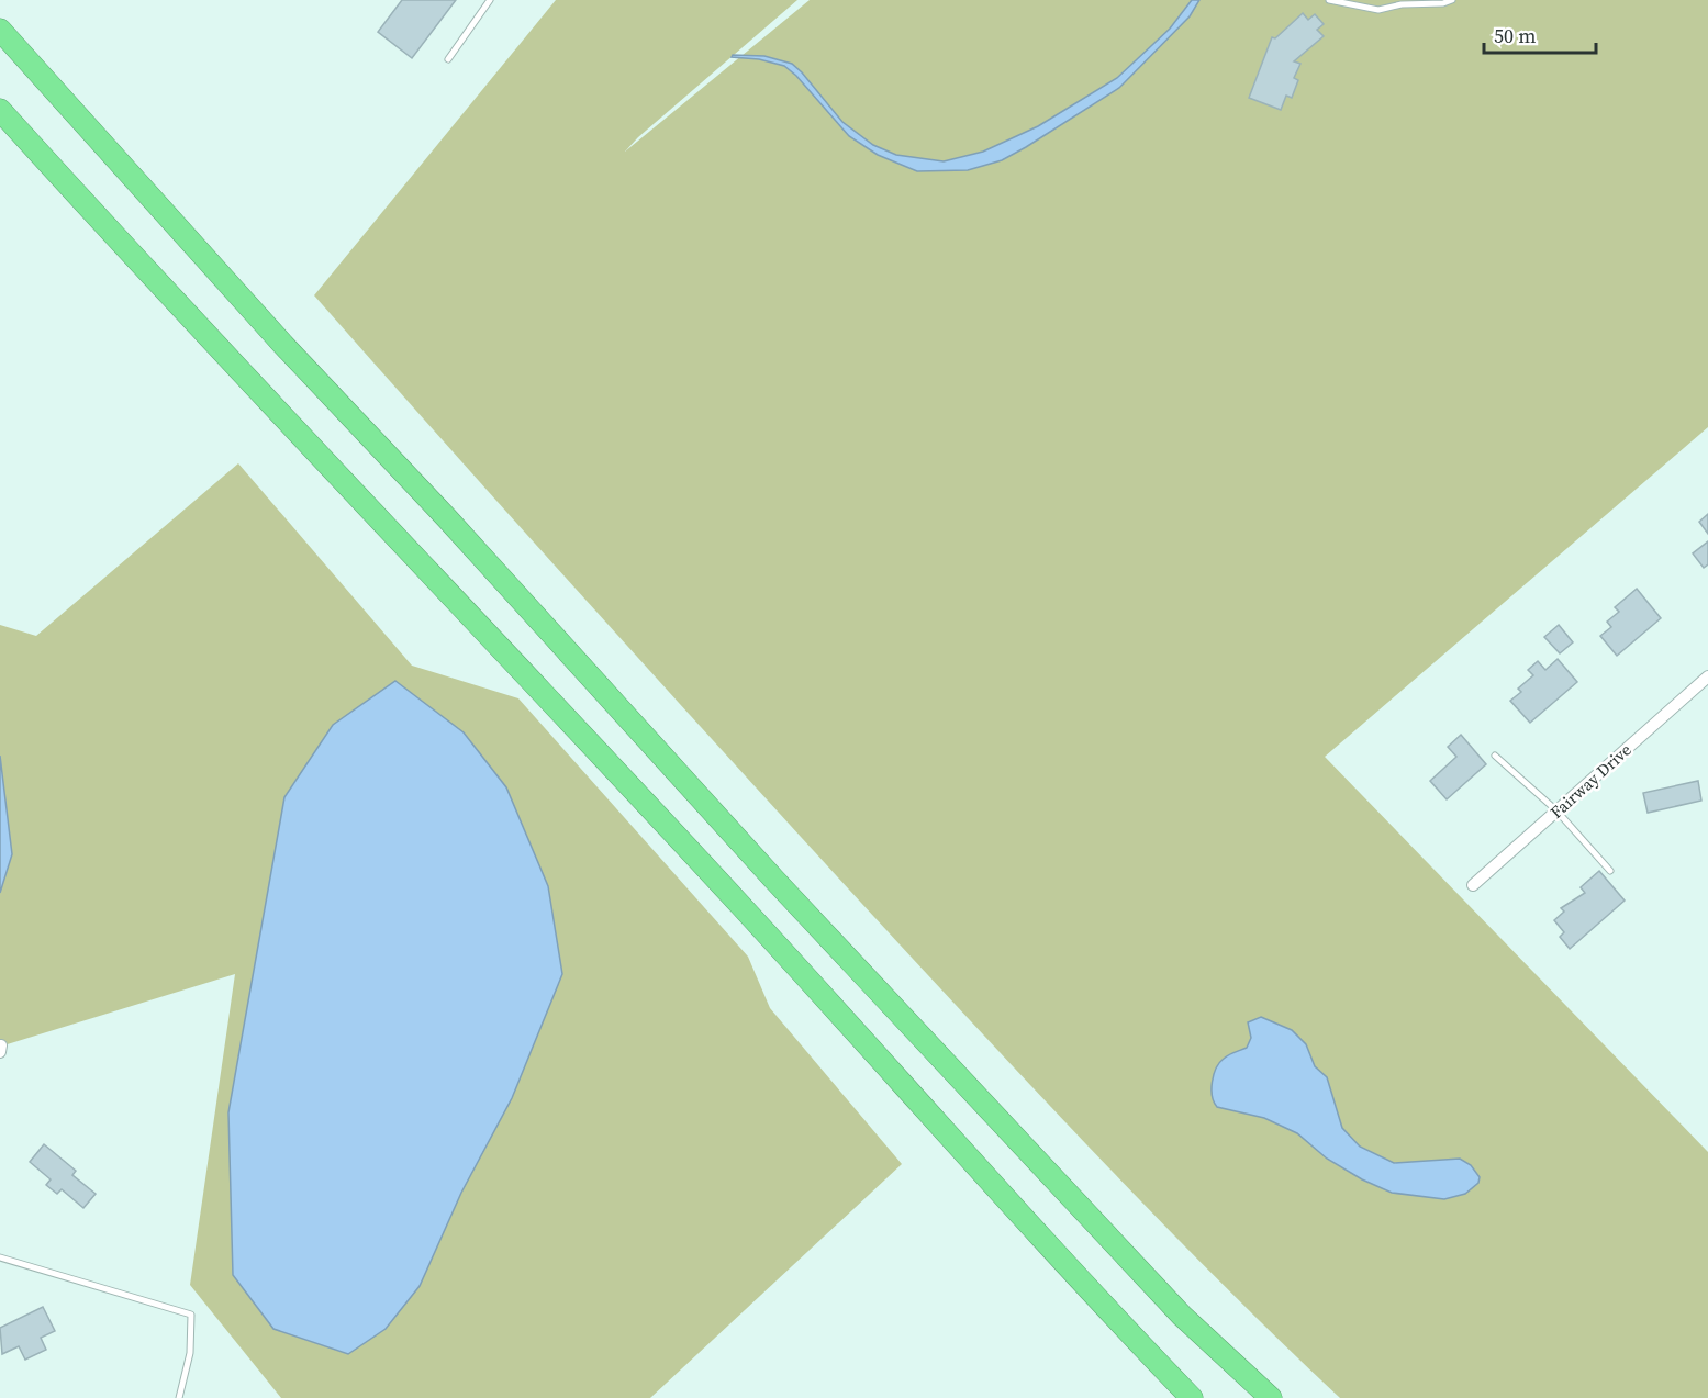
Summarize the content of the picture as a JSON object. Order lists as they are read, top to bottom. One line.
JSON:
{"streets":{"street":["Fairway Drive"]},"scale_bar":"50 m"}
